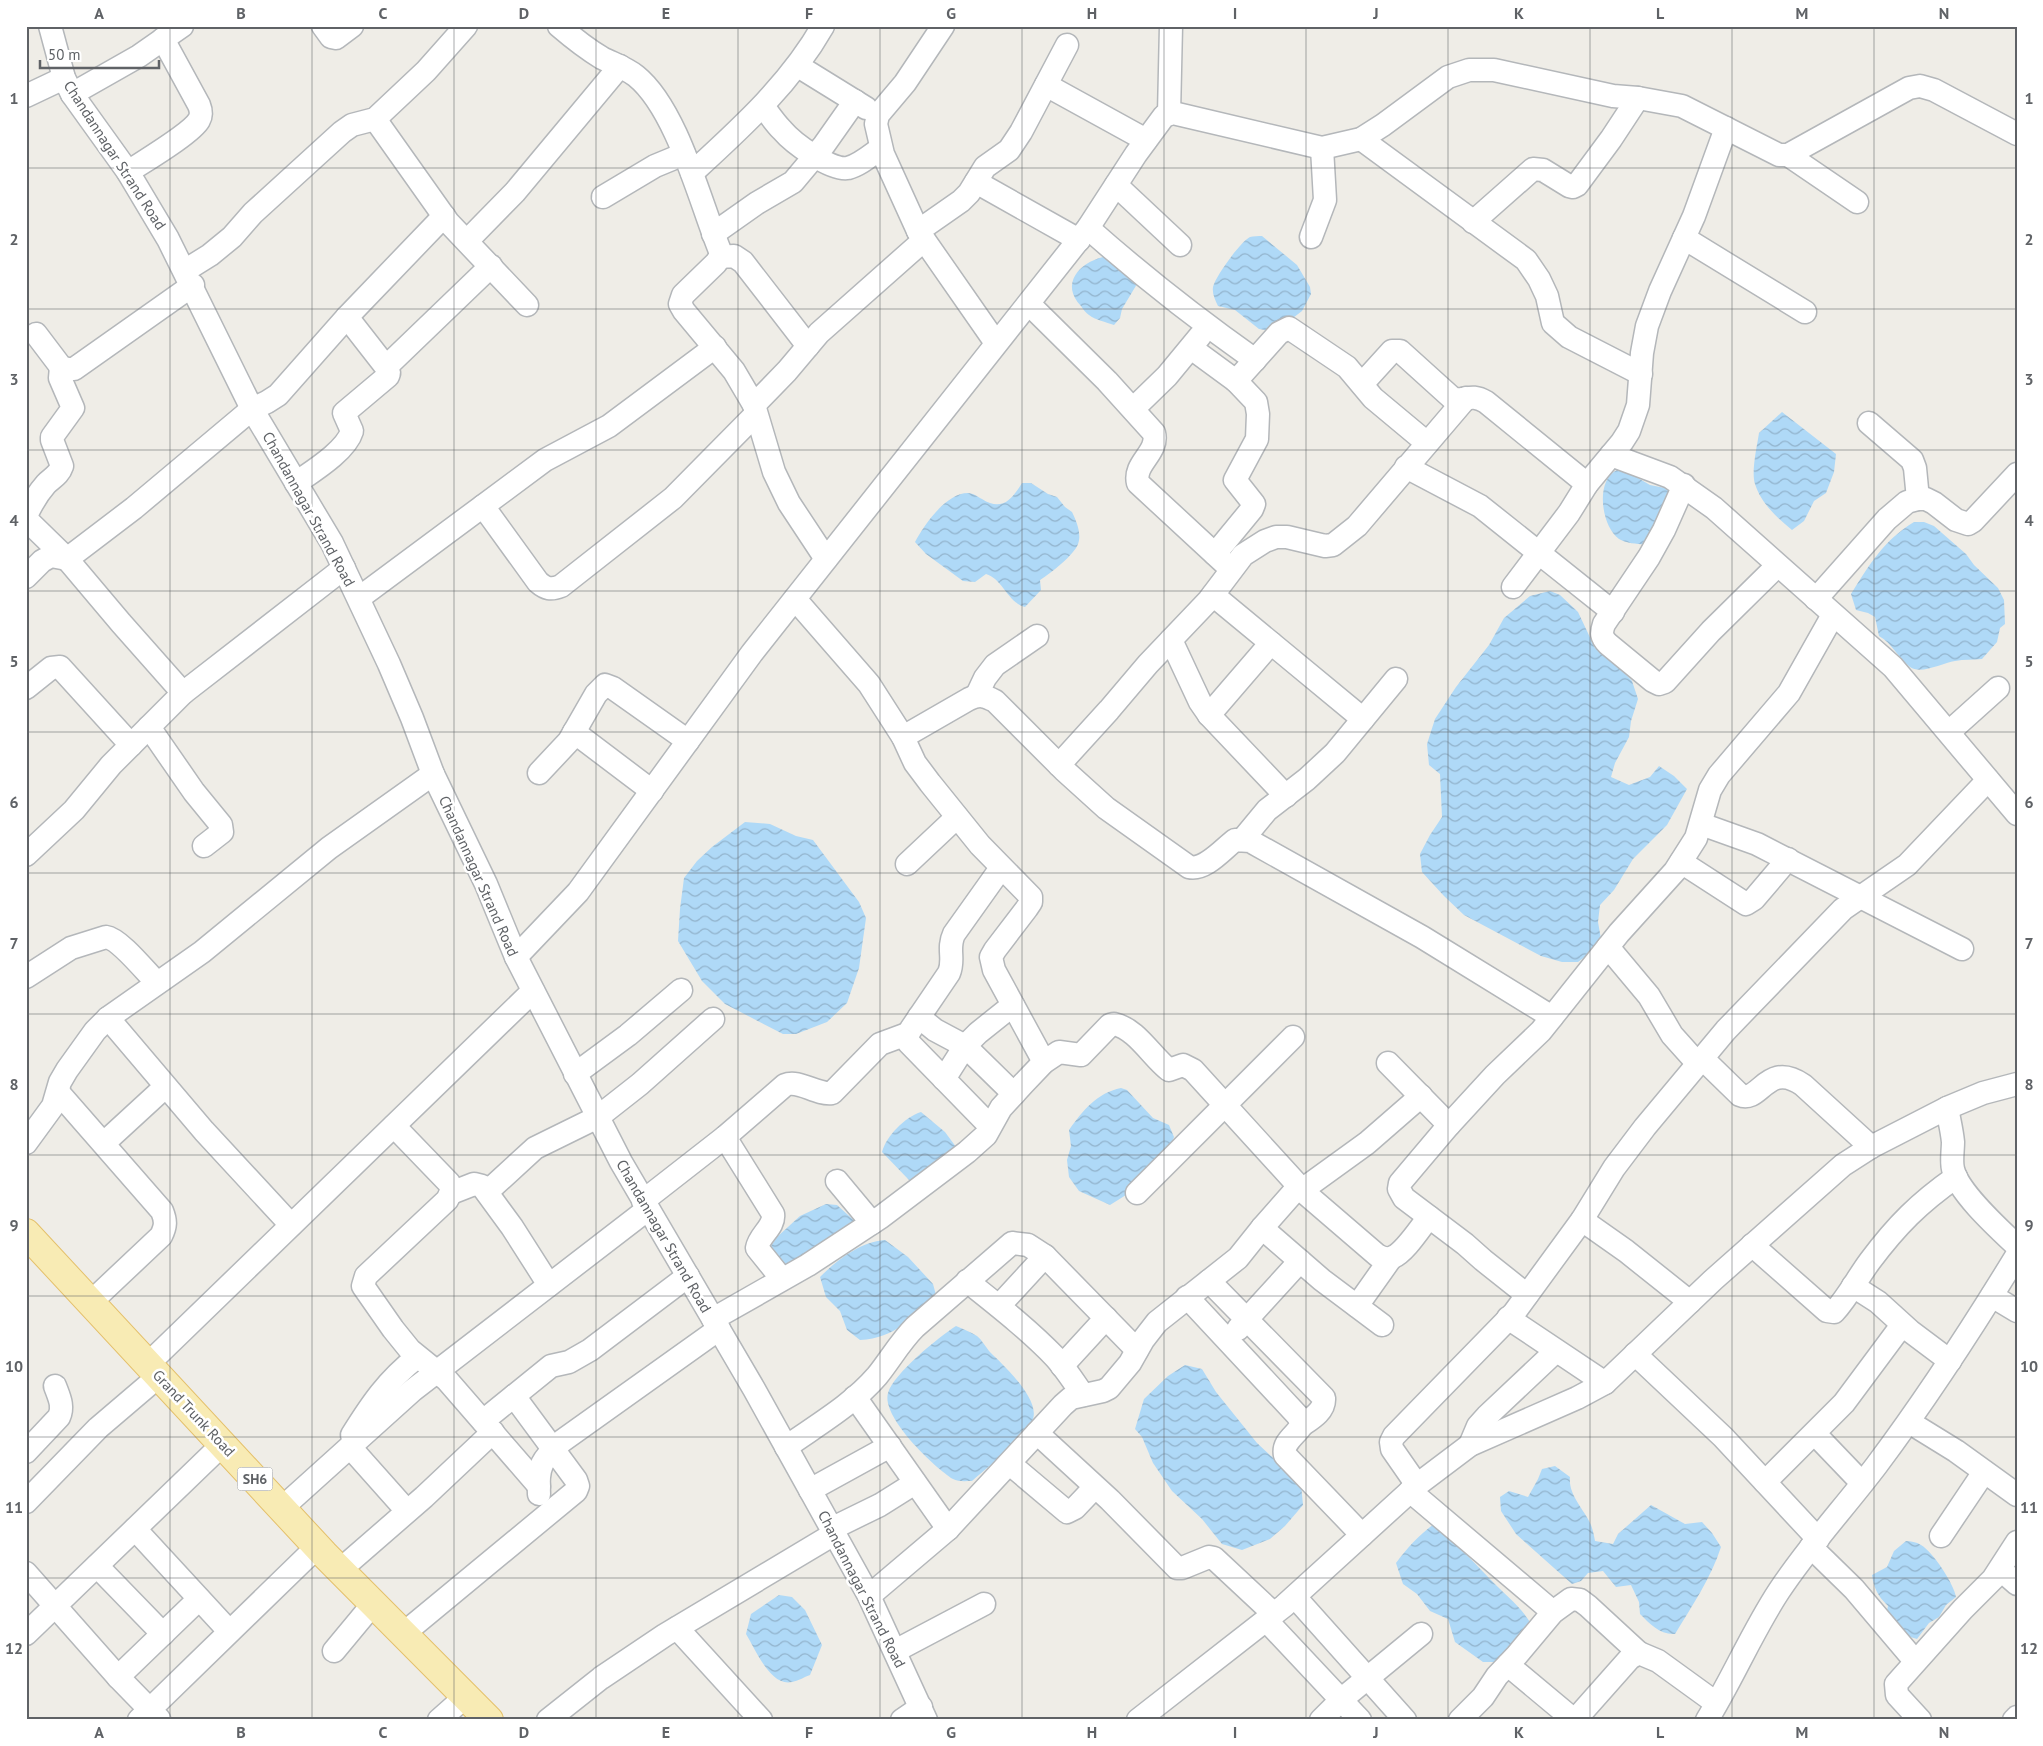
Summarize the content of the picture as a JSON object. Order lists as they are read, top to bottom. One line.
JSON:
{"streets":{"main road":["Grand Trunk Road","SH6"],"street":["Chandannagar Strand Road"]},"scale_bar":"50 m","grid":{"columns":["A","B","C","D","E","F","G","H","I","J","K","L","M","N"],"rows":["1","2","3","4","5","6","7","8","9","10","11","12"]}}
